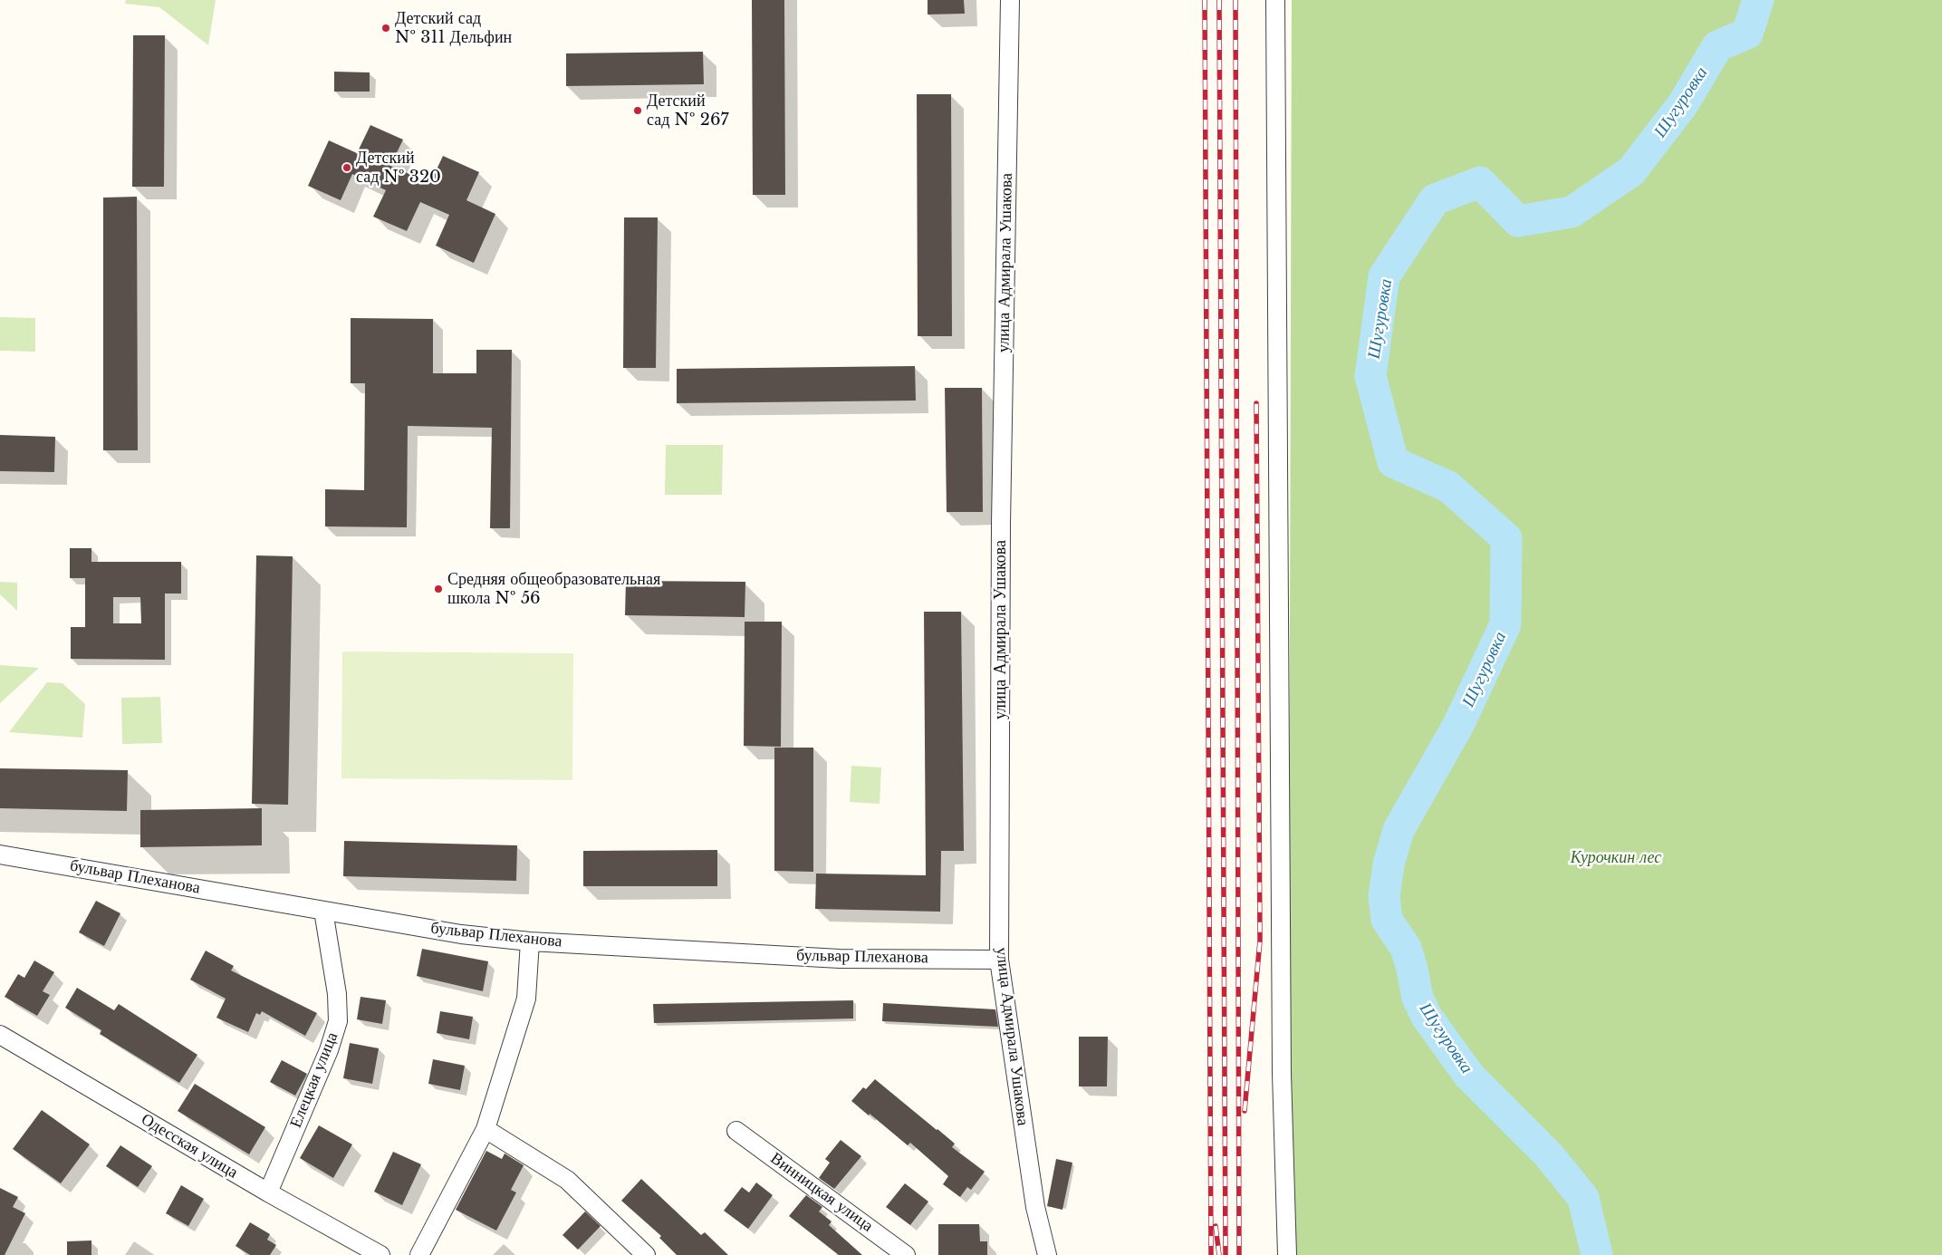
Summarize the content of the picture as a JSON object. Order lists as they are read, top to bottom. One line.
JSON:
{"streets":{"street":["улица Адмирала Ушакова","бульвар Плеханова","Елецкая улица","Одесская улица","Винницкая улица"]},"crossings":[["улица Адмирала Ушакова","бульвар Плеханова"],["бульвар Плеханова","Елецкая улица"],["Елецкая улица","Одесская улица"]],"water":["Шугуровка"],"parks":["Курочкин лес"],"places":["Детский сад № 311 Дельфин","Детский сад № 267","Детский сад № 320","Средняя общеобразовательная школа № 56"]}
